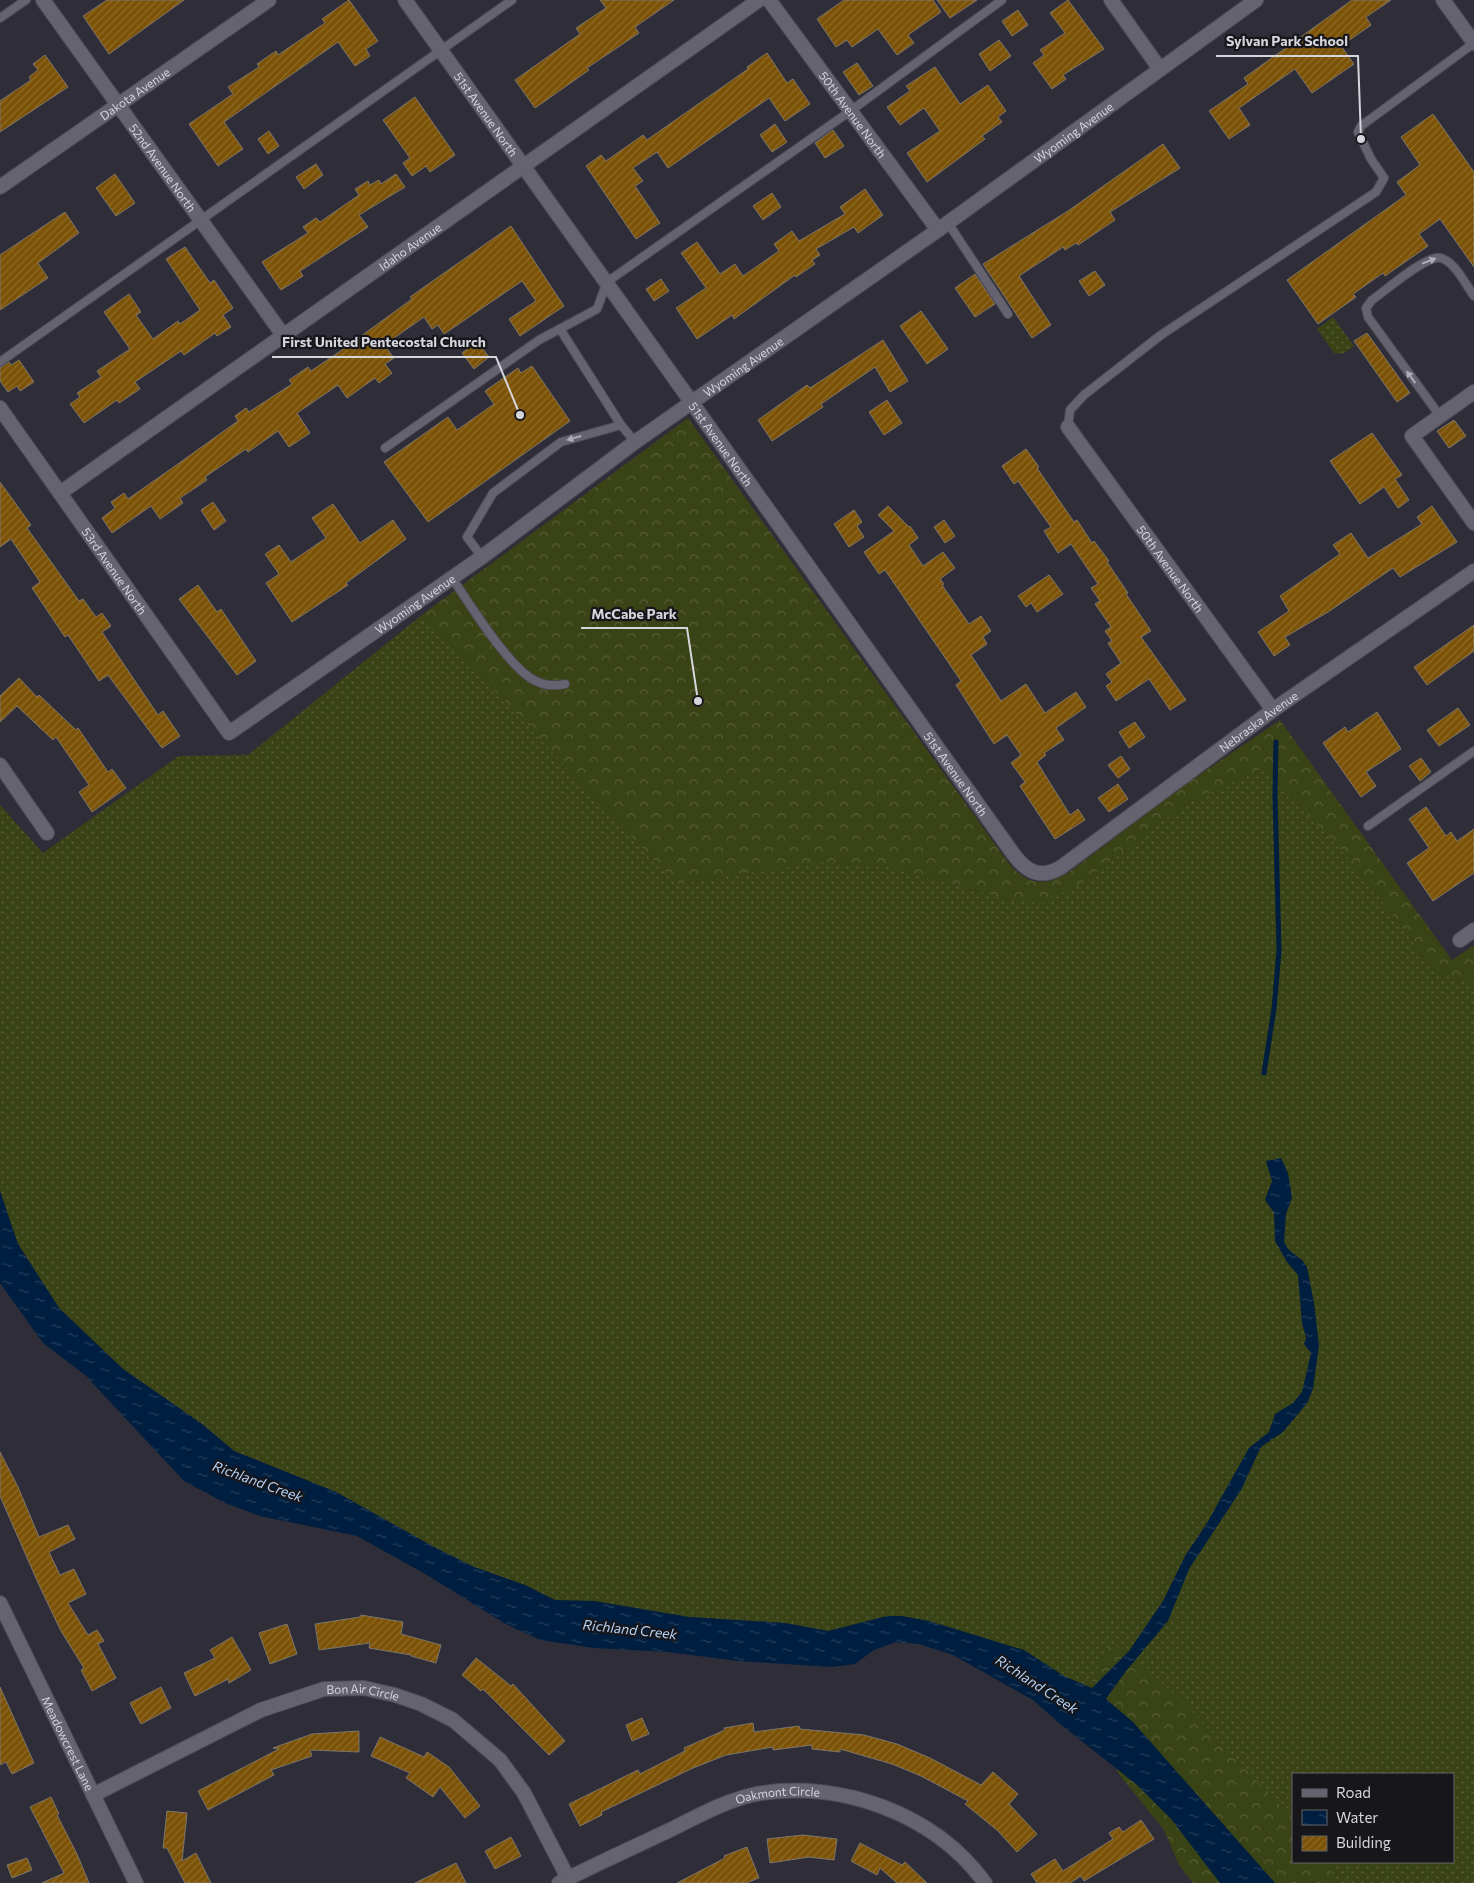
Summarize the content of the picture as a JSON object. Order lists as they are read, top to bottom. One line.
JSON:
{"streets":{"street":["Dakota Avenue","51st Avenue North","50th Avenue North","Wyoming Avenue","52nd Avenue North","Idaho Avenue","53rd Avenue North","Nebraska Avenue","Bon Air Circle","Meadowcrest Lane","Oakmont Circle"]},"crossings":[["Dakota Avenue","52nd Avenue North"],["51st Avenue North","Wyoming Avenue"],["51st Avenue North","Idaho Avenue"],["51st Avenue North","Nebraska Avenue"],["50th Avenue North","Wyoming Avenue"],["50th Avenue North","Nebraska Avenue"],["Wyoming Avenue","53rd Avenue North"],["52nd Avenue North","Idaho Avenue"],["Idaho Avenue","53rd Avenue North"],["Bon Air Circle","Meadowcrest Lane"],["Bon Air Circle","Oakmont Circle"]],"water":["Richland Creek"],"places":["Sylvan Park School","First United Pentecostal Church","McCabe Park"],"legend":["Road","Water","Building"]}
